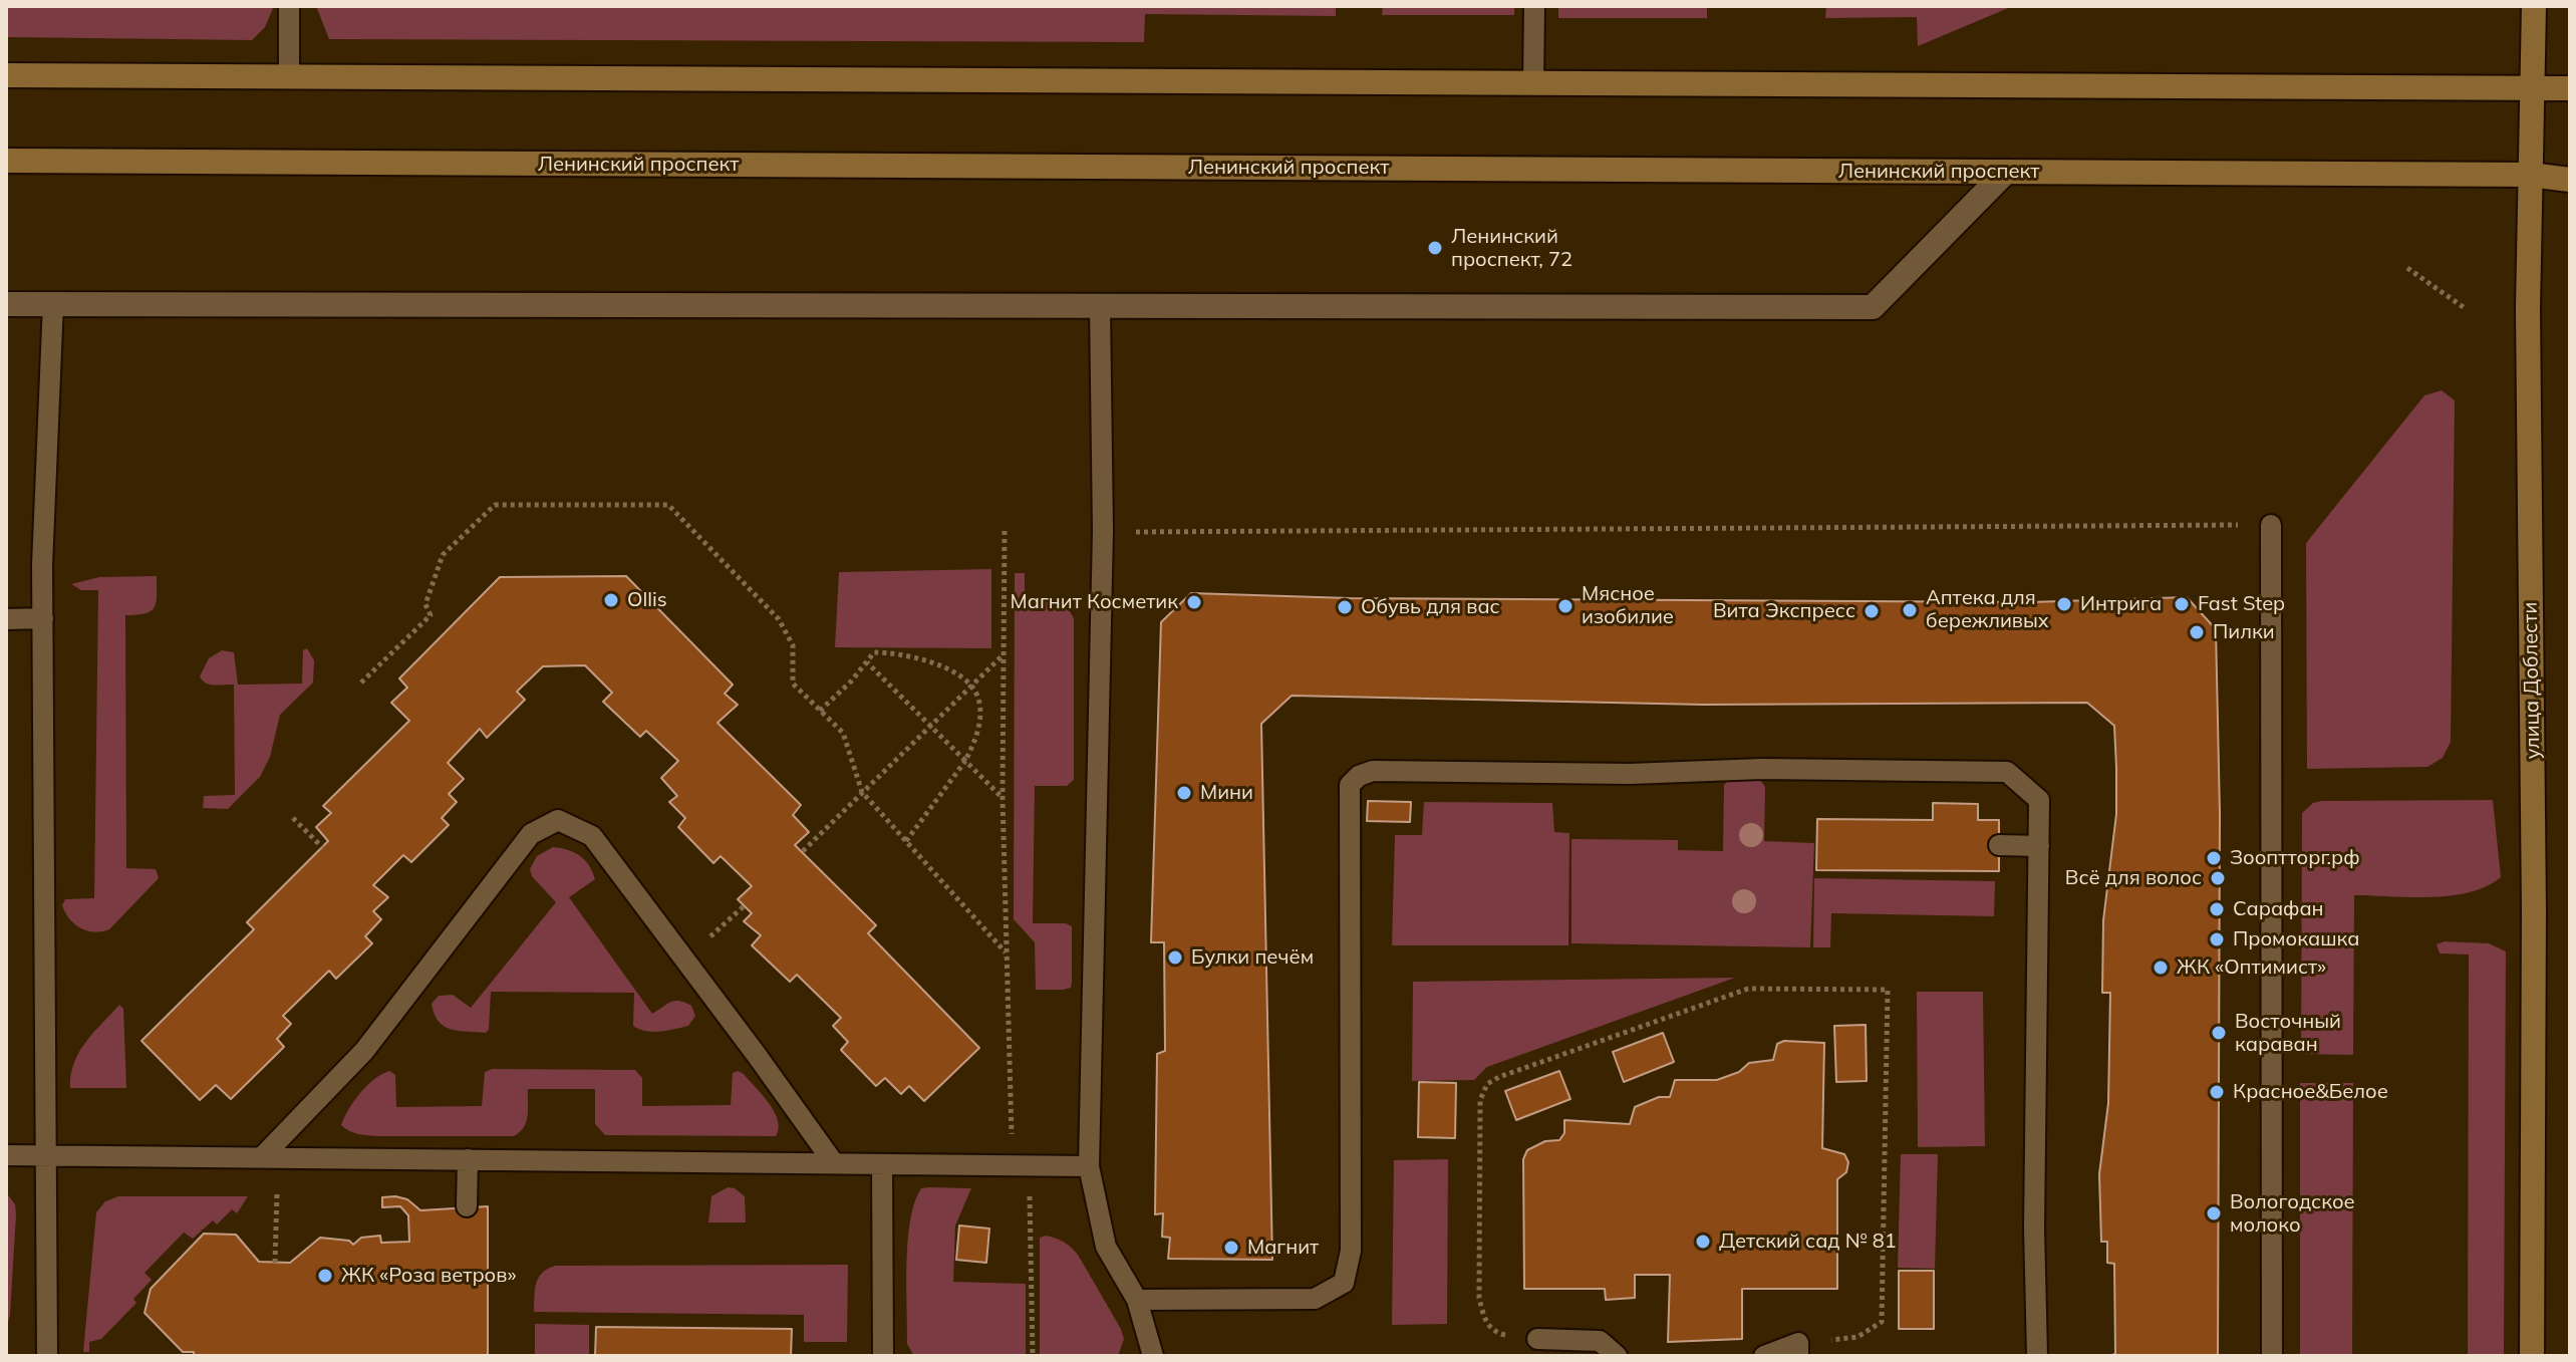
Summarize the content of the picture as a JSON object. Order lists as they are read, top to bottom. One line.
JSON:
{"streets":{"main road":["Ленинский проспект","улица Доблести"]},"crossings":[["Ленинский проспект","улица Доблести"]],"places":["Ленинский проспект, 72","Ollis","Магнит Косметик","Интрига","Fast Step","Мясное изобилие","Обувь для вас","Аптека для бережливых","Вита Экспресс","Пилки","Мини","Зооптторг.рф","Всё для волос","Сарафан","Промокашка","Булки печём","ЖК «Оптимист»","Восточный караван","Красное&Белое","Вологодское молоко","Детский сад № 81","Магнит","ЖК «Роза ветров»"]}
